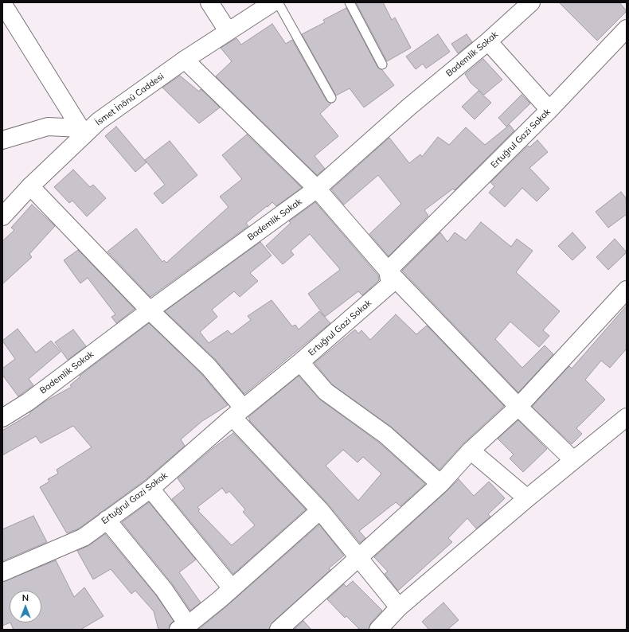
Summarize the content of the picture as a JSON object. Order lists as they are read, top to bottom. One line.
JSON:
{"streets":{"street":["Bademlik Sokak","İsmet İnönü Caddesi","Ertuğrul Gazi Sokak"]},"north":"top"}
